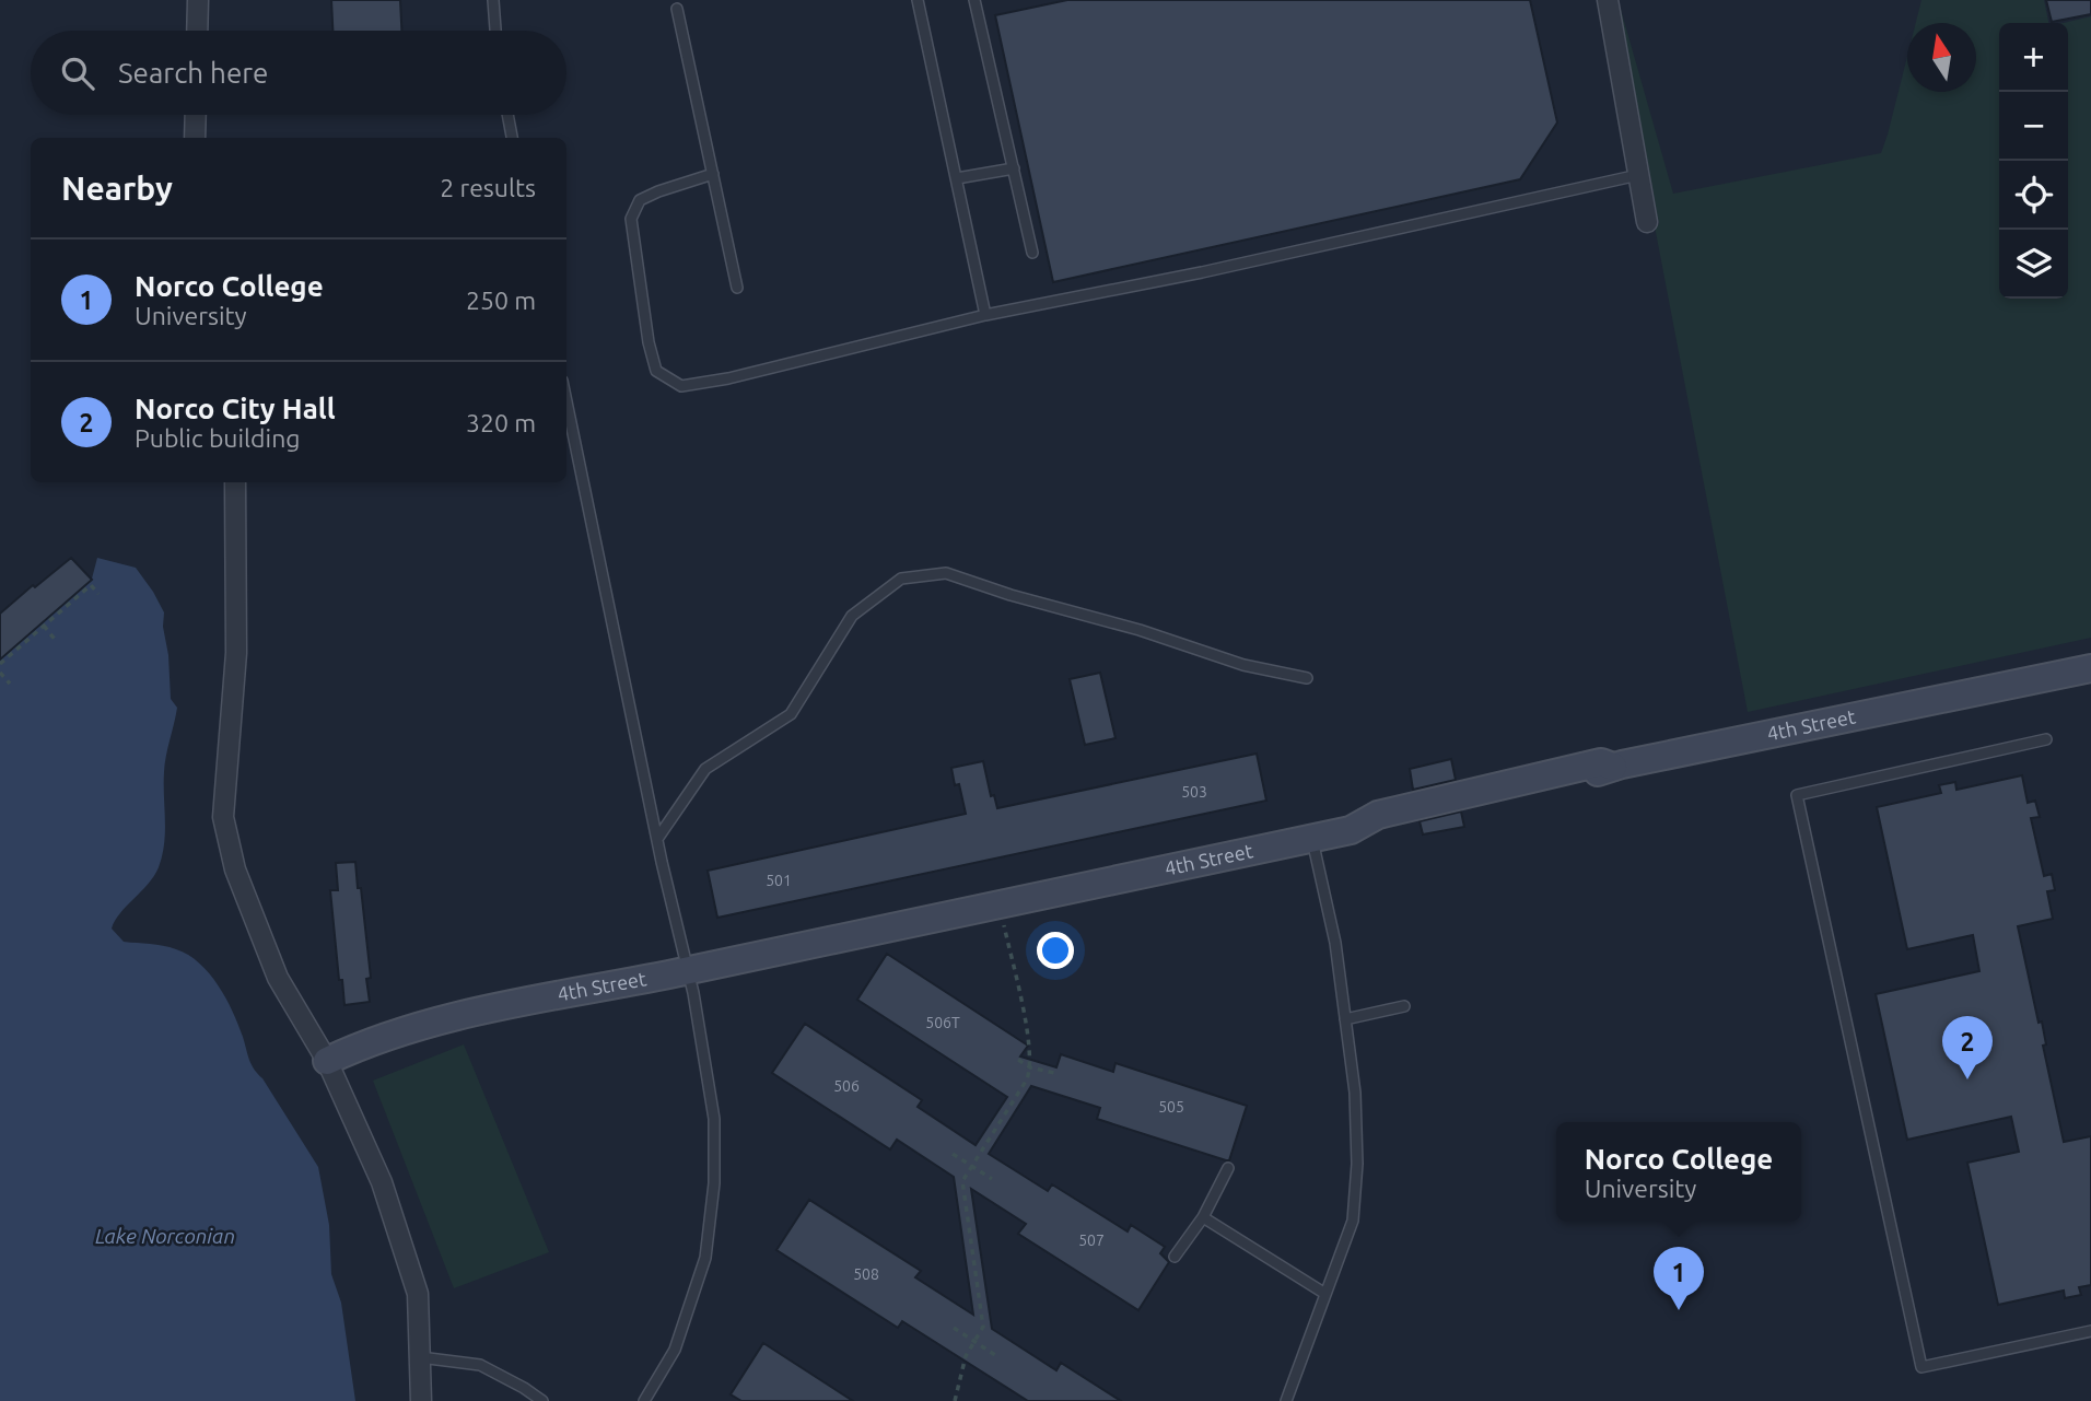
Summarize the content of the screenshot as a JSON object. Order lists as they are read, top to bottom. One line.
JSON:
{"streets":{"street":["4th Street"]},"water":["Lake Norconian"],"house_numbers":["503","501","506T","506","505","507","508"],"north":"top","page":{"map_buttons":["+","−"],"search":"Search here","heading":["Nearby","2 results"],"list":[{"mark":"1","name":"Norco College","note":"University","value":"250 m"},{"mark":"2","name":"Norco City Hall","note":"Public building","value":"320 m"}],"pins":["2","1"],"popup":["Norco College","University"]}}
